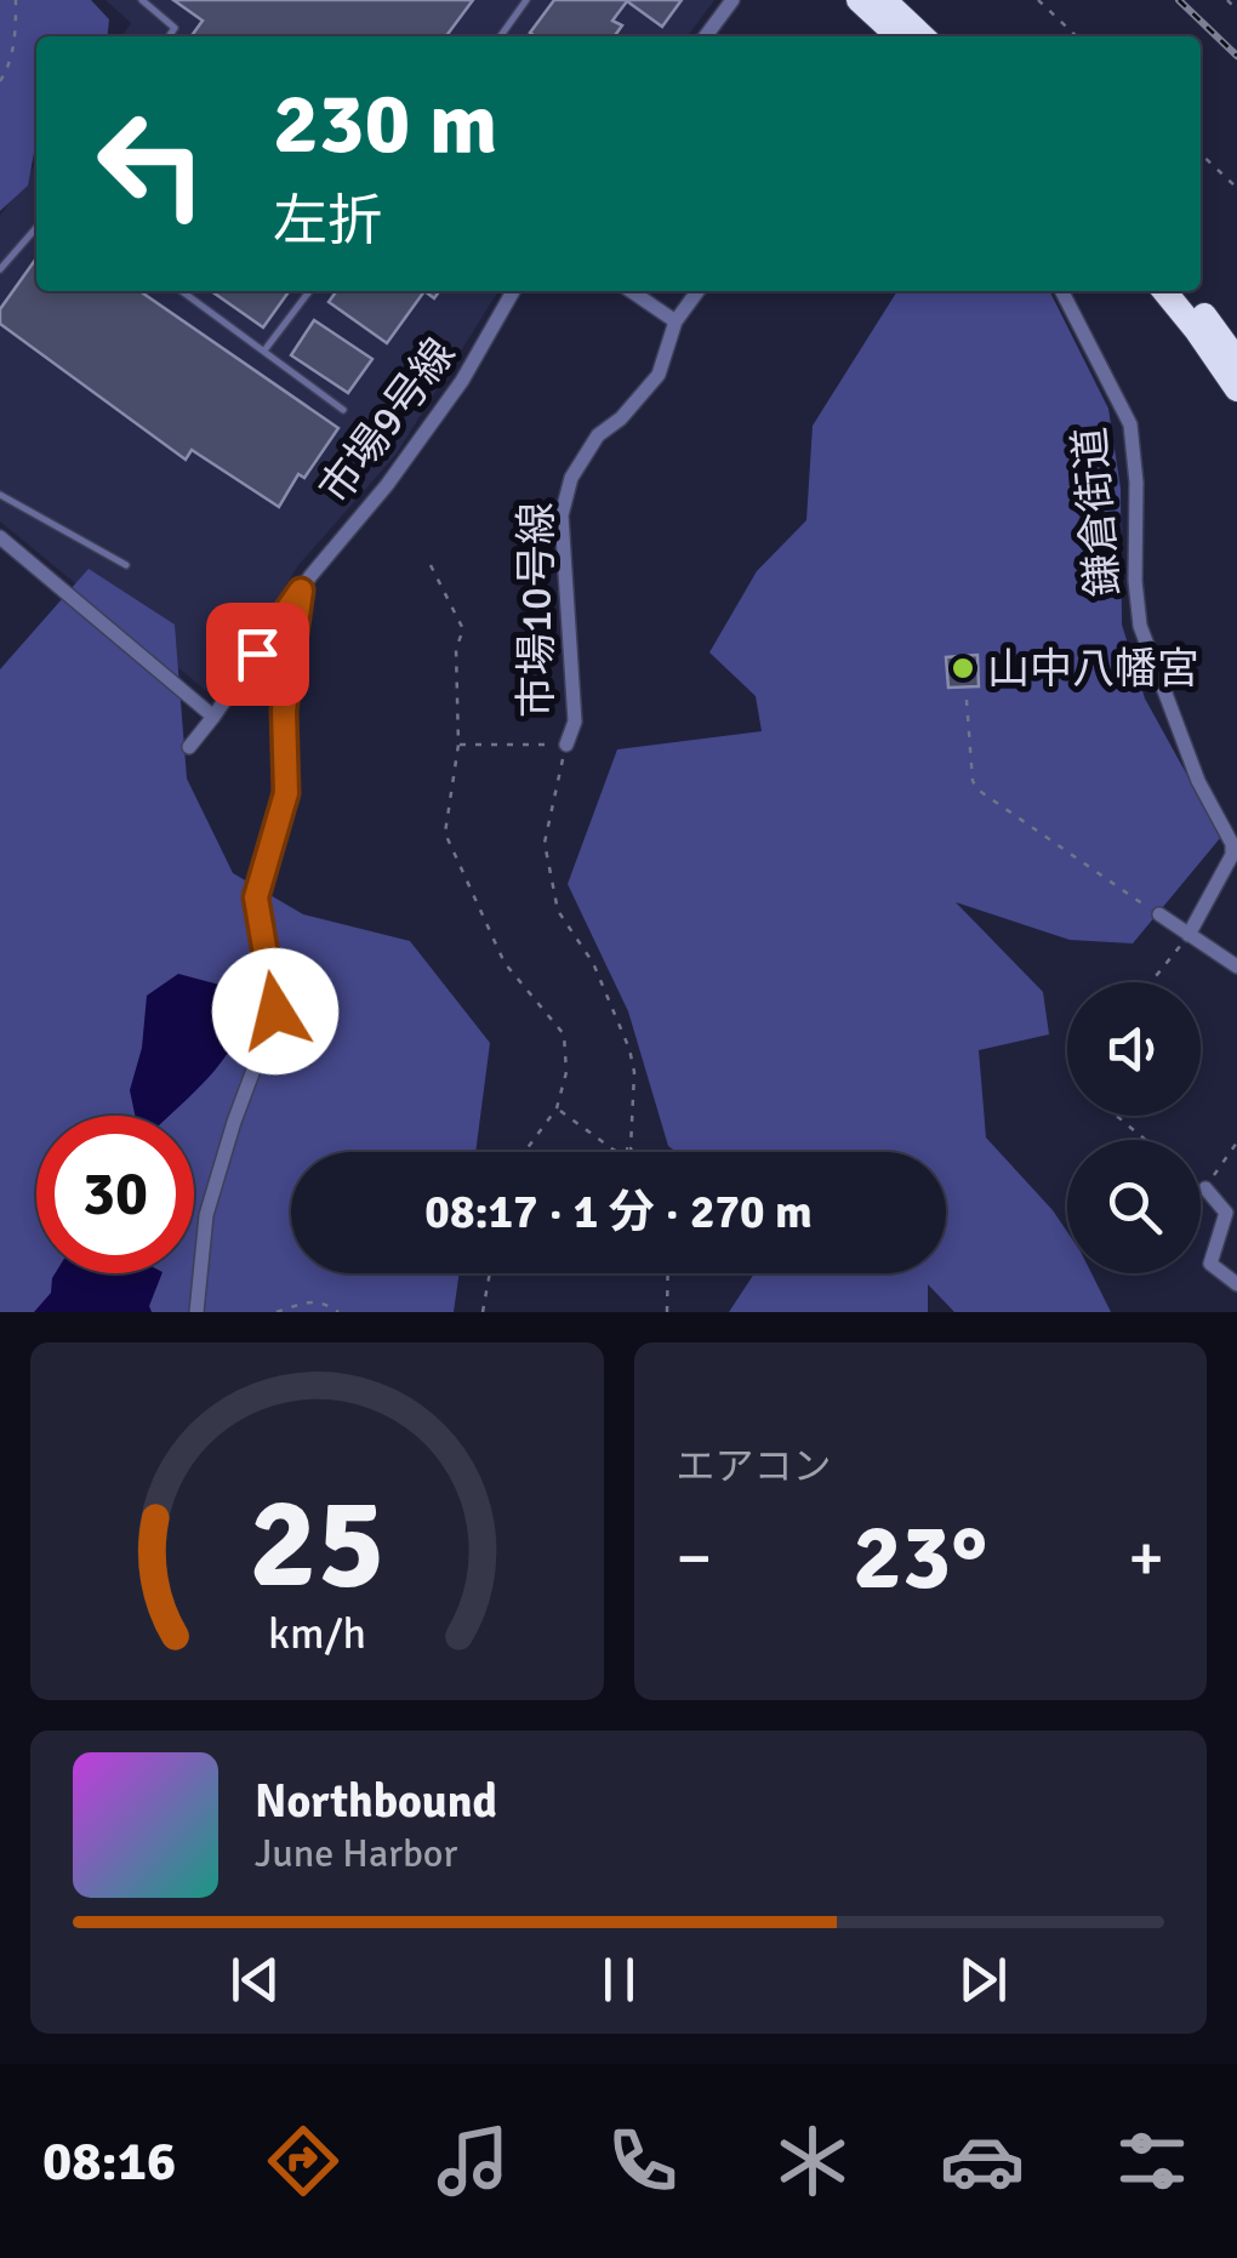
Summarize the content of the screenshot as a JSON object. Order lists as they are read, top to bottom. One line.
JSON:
{"streets":{"street":["市場9号線","鎌倉街道","市場10号線"]},"places":["山中八幡宮"],"page":{"turn":["230 m","左折"],"limit":"30","trip":"08:17 · 1 分 · 270 m","tile":"エアコン","heat":["−","23°","+"],"song":["Northbound","June Harbor"],"tabs":"08:16","gauge":["25","km/h"]}}
